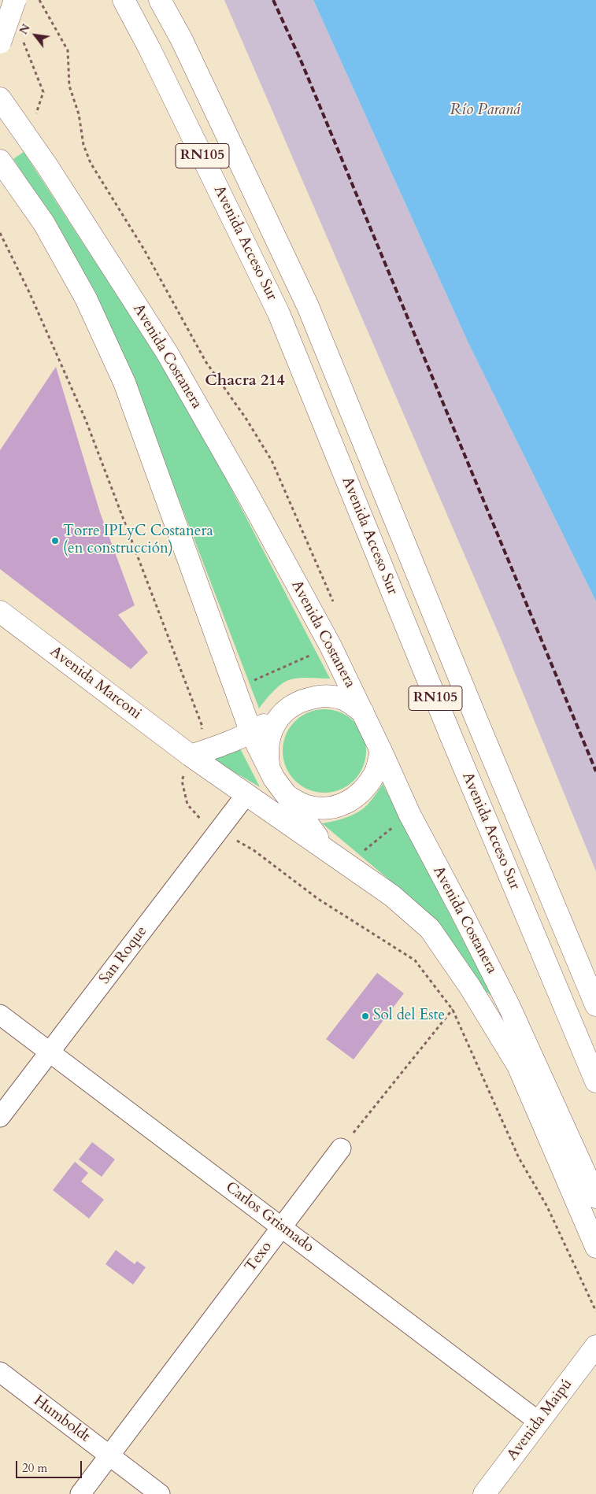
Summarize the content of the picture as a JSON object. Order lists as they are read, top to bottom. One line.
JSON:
{"streets":{"main road":["RN105","Avenida Acceso Sur","Avenida Costanera","Avenida Marconi","Avenida Maipú"],"street":["San Roque","Carlos Grismado","Texo","Humboldt"]},"crossings":[["Avenida Costanera","Avenida Marconi"],["Avenida Marconi","San Roque"],["San Roque","Carlos Grismado"],["Carlos Grismado","Texo"],["Carlos Grismado","Avenida Maipú"],["Texo","Humboldt"]],"districts":["Chacra 214"],"water":["Río Paraná"],"places":["Torre IPLyC Costanera (en construcción)","Sol del Este"],"scale_bar":"20 m","north":"top left"}
